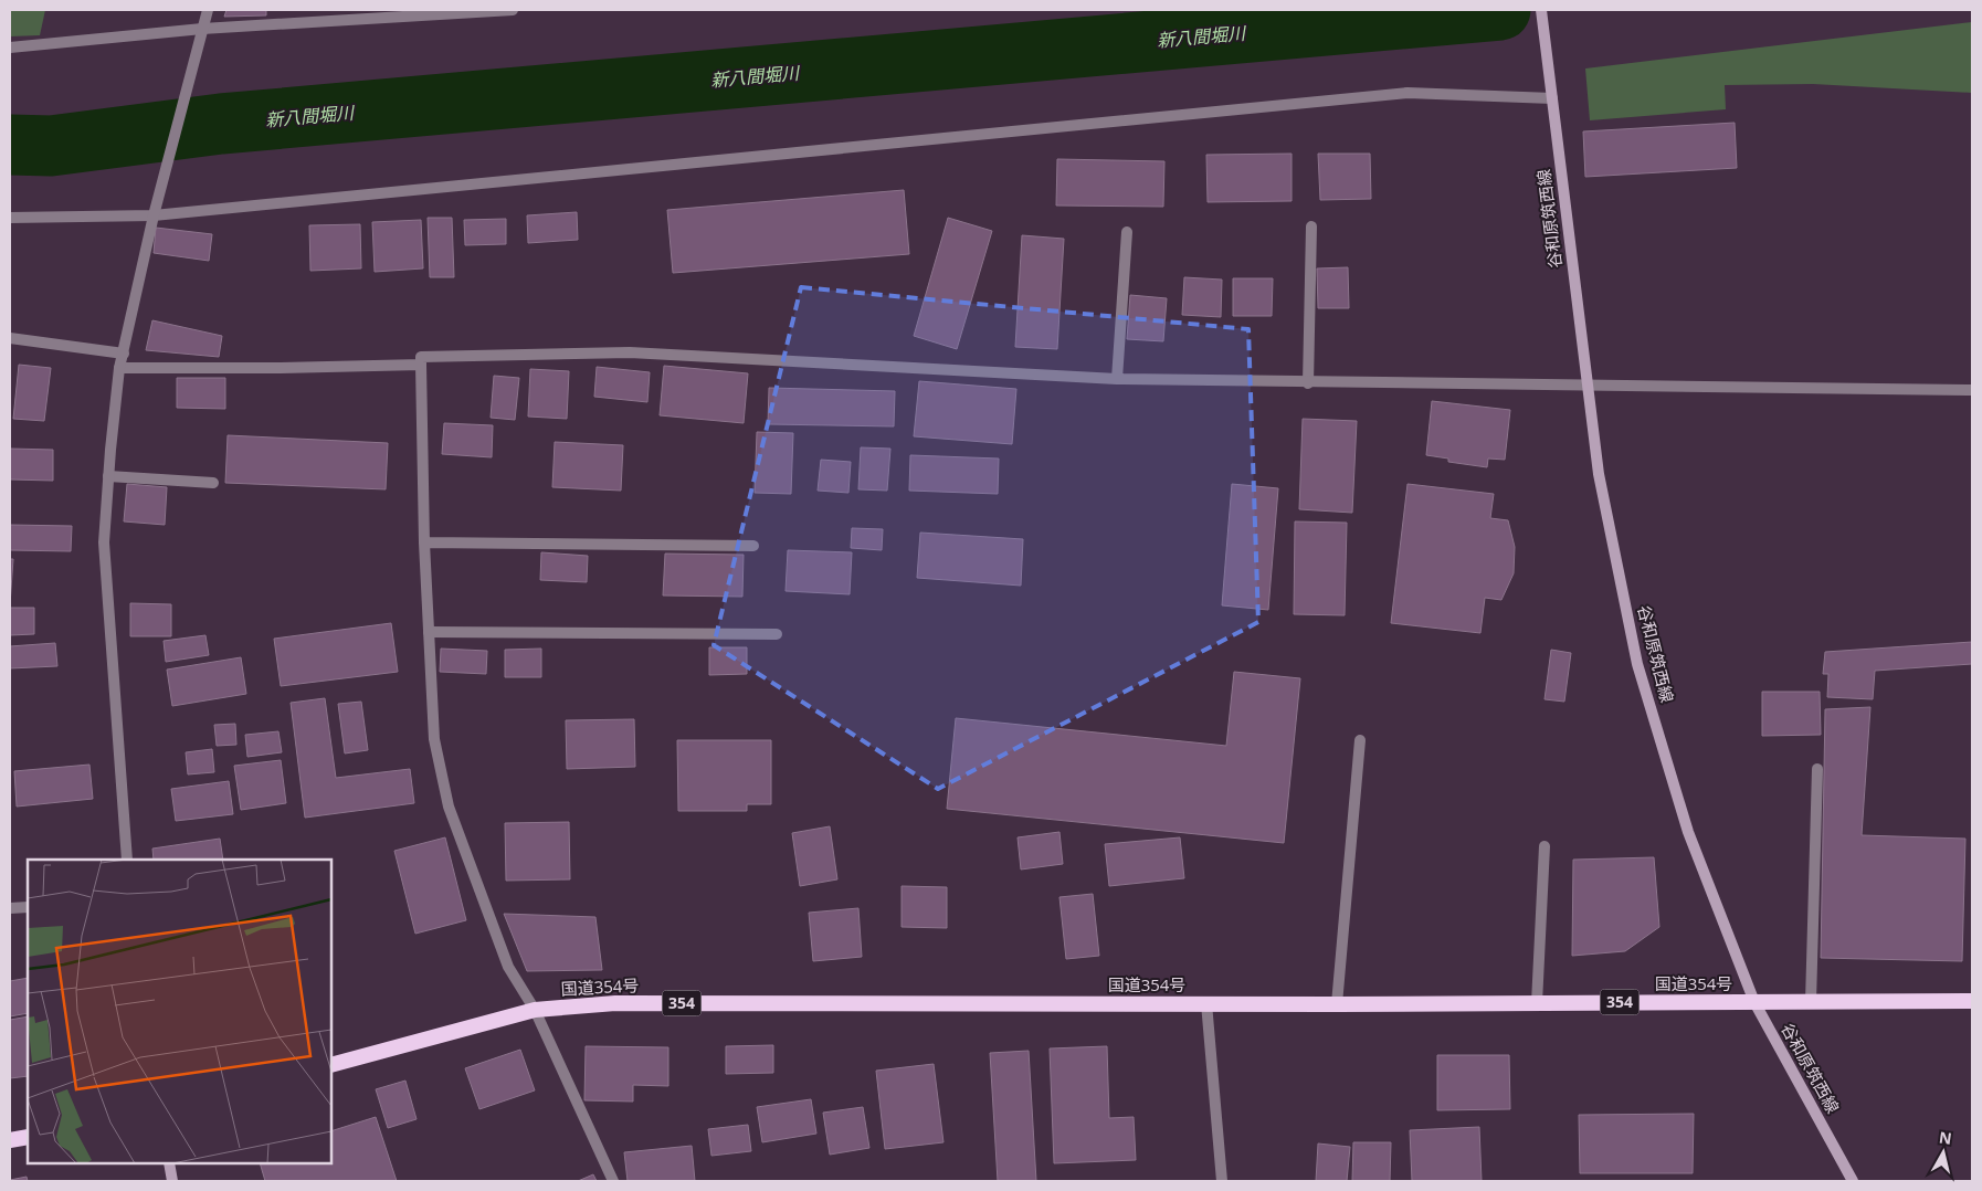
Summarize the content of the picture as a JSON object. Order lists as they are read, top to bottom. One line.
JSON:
{"streets":{"highway":["国道354号","354"],"main road":["谷和原筑西線"]},"crossings":[["谷和原筑西線","国道354号"]],"water":["新八間堀川"],"north":"top"}
